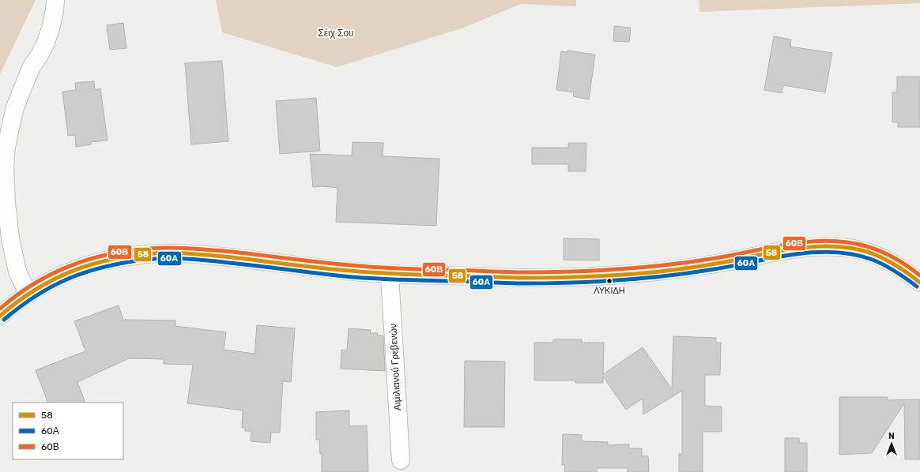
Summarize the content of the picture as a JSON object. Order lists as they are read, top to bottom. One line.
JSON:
{"streets":{"street":["Αιμιλιανού Γρεβενών"]},"parks":["Σέιχ Σου"],"places":["ΛΥΚΙΔΗ"],"lines":["transit line 60Β","transit line 58","transit line 60Α"],"legend":["58","60Α","60Β"],"north":"top"}
